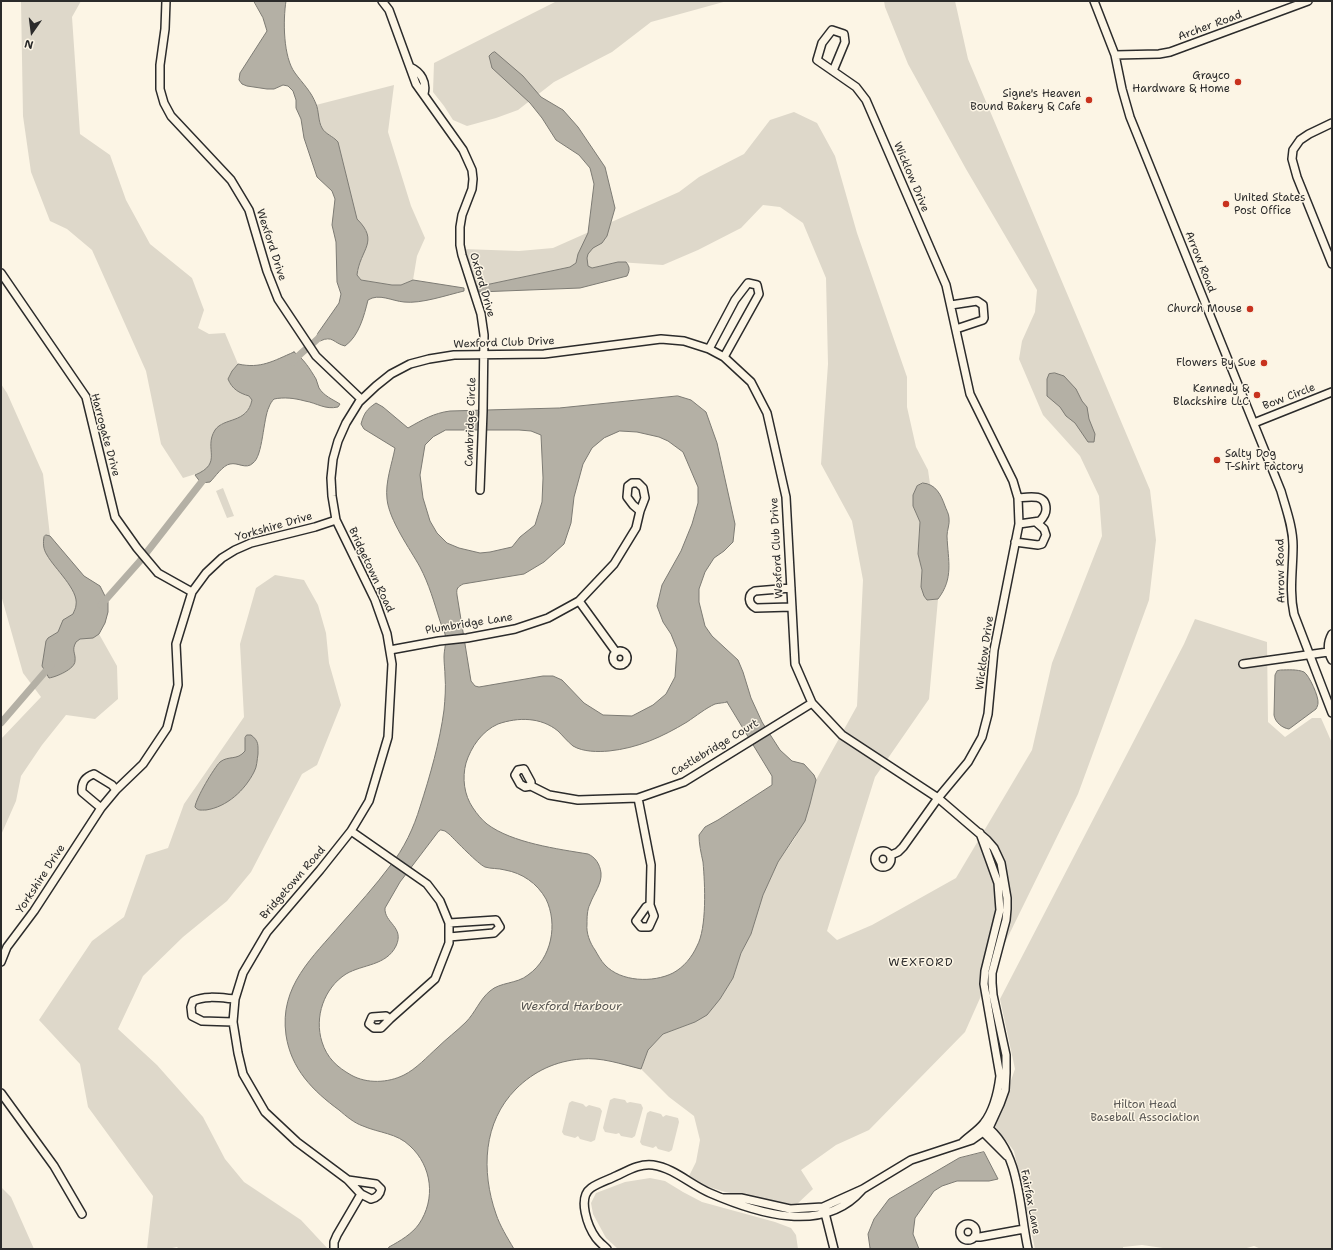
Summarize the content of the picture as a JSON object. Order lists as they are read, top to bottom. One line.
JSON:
{"streets":{"street":["Archer Road","Wicklow Drive","Wexford Drive","Arrow Road","Oxford Drive","Wexford Club Drive","Bow Circle","Cambridge Circle","Harrogate Drive","Yorkshire Drive","Bridgetown Road","Plumbridge Lane","Castlebridge Court","Fairfax Lane"]},"crossings":[["Archer Road","Arrow Road"],["Wicklow Drive","Wexford Club Drive"],["Wexford Drive","Wexford Club Drive"],["Wexford Drive","Bridgetown Road"],["Arrow Road","Bow Circle"],["Oxford Drive","Wexford Club Drive"],["Oxford Drive","Cambridge Circle"],["Wexford Club Drive","Cambridge Circle"],["Wexford Club Drive","Bridgetown Road"],["Wexford Club Drive","Castlebridge Court"],["Wexford Club Drive","Fairfax Lane"],["Harrogate Drive","Yorkshire Drive"],["Yorkshire Drive","Bridgetown Road"],["Bridgetown Road","Plumbridge Lane"]],"districts":["WEXFORD"],"water":["Wexford Harbour"],"parks":["Hilton Head Baseball Association"],"places":["Grayco Hardware & Home","Signe's Heaven Bound Bakery & Cafe","United States Post Office","Church Mouse","Flowers By Sue","Kennedy & Blackshire LLC","Salty Dog T-Shirt Factory"],"north":"bottom"}
